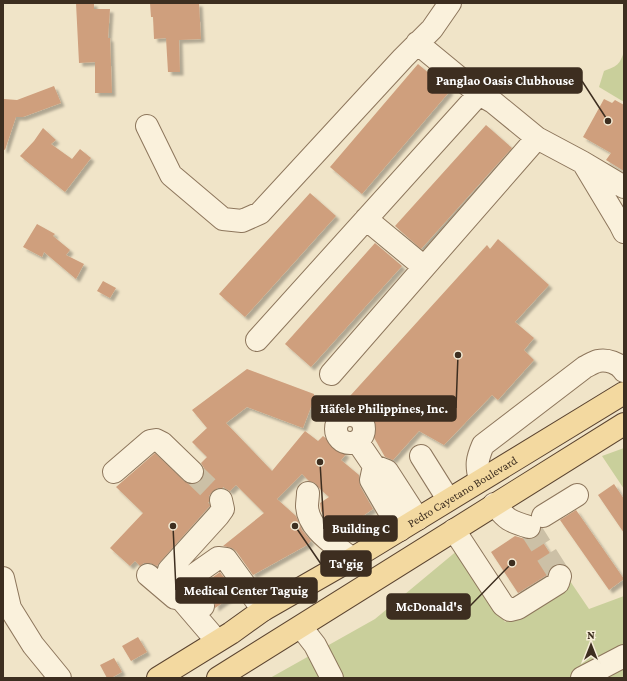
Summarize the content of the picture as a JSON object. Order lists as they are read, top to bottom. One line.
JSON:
{"streets":{"main road":["Pedro Cayetano Boulevard"]},"places":["Panglao Oasis Clubhouse","Häfele Philippines, Inc.","Building C","Medical Center Taguig","Ta'gig","McDonald's"],"north":"top"}
